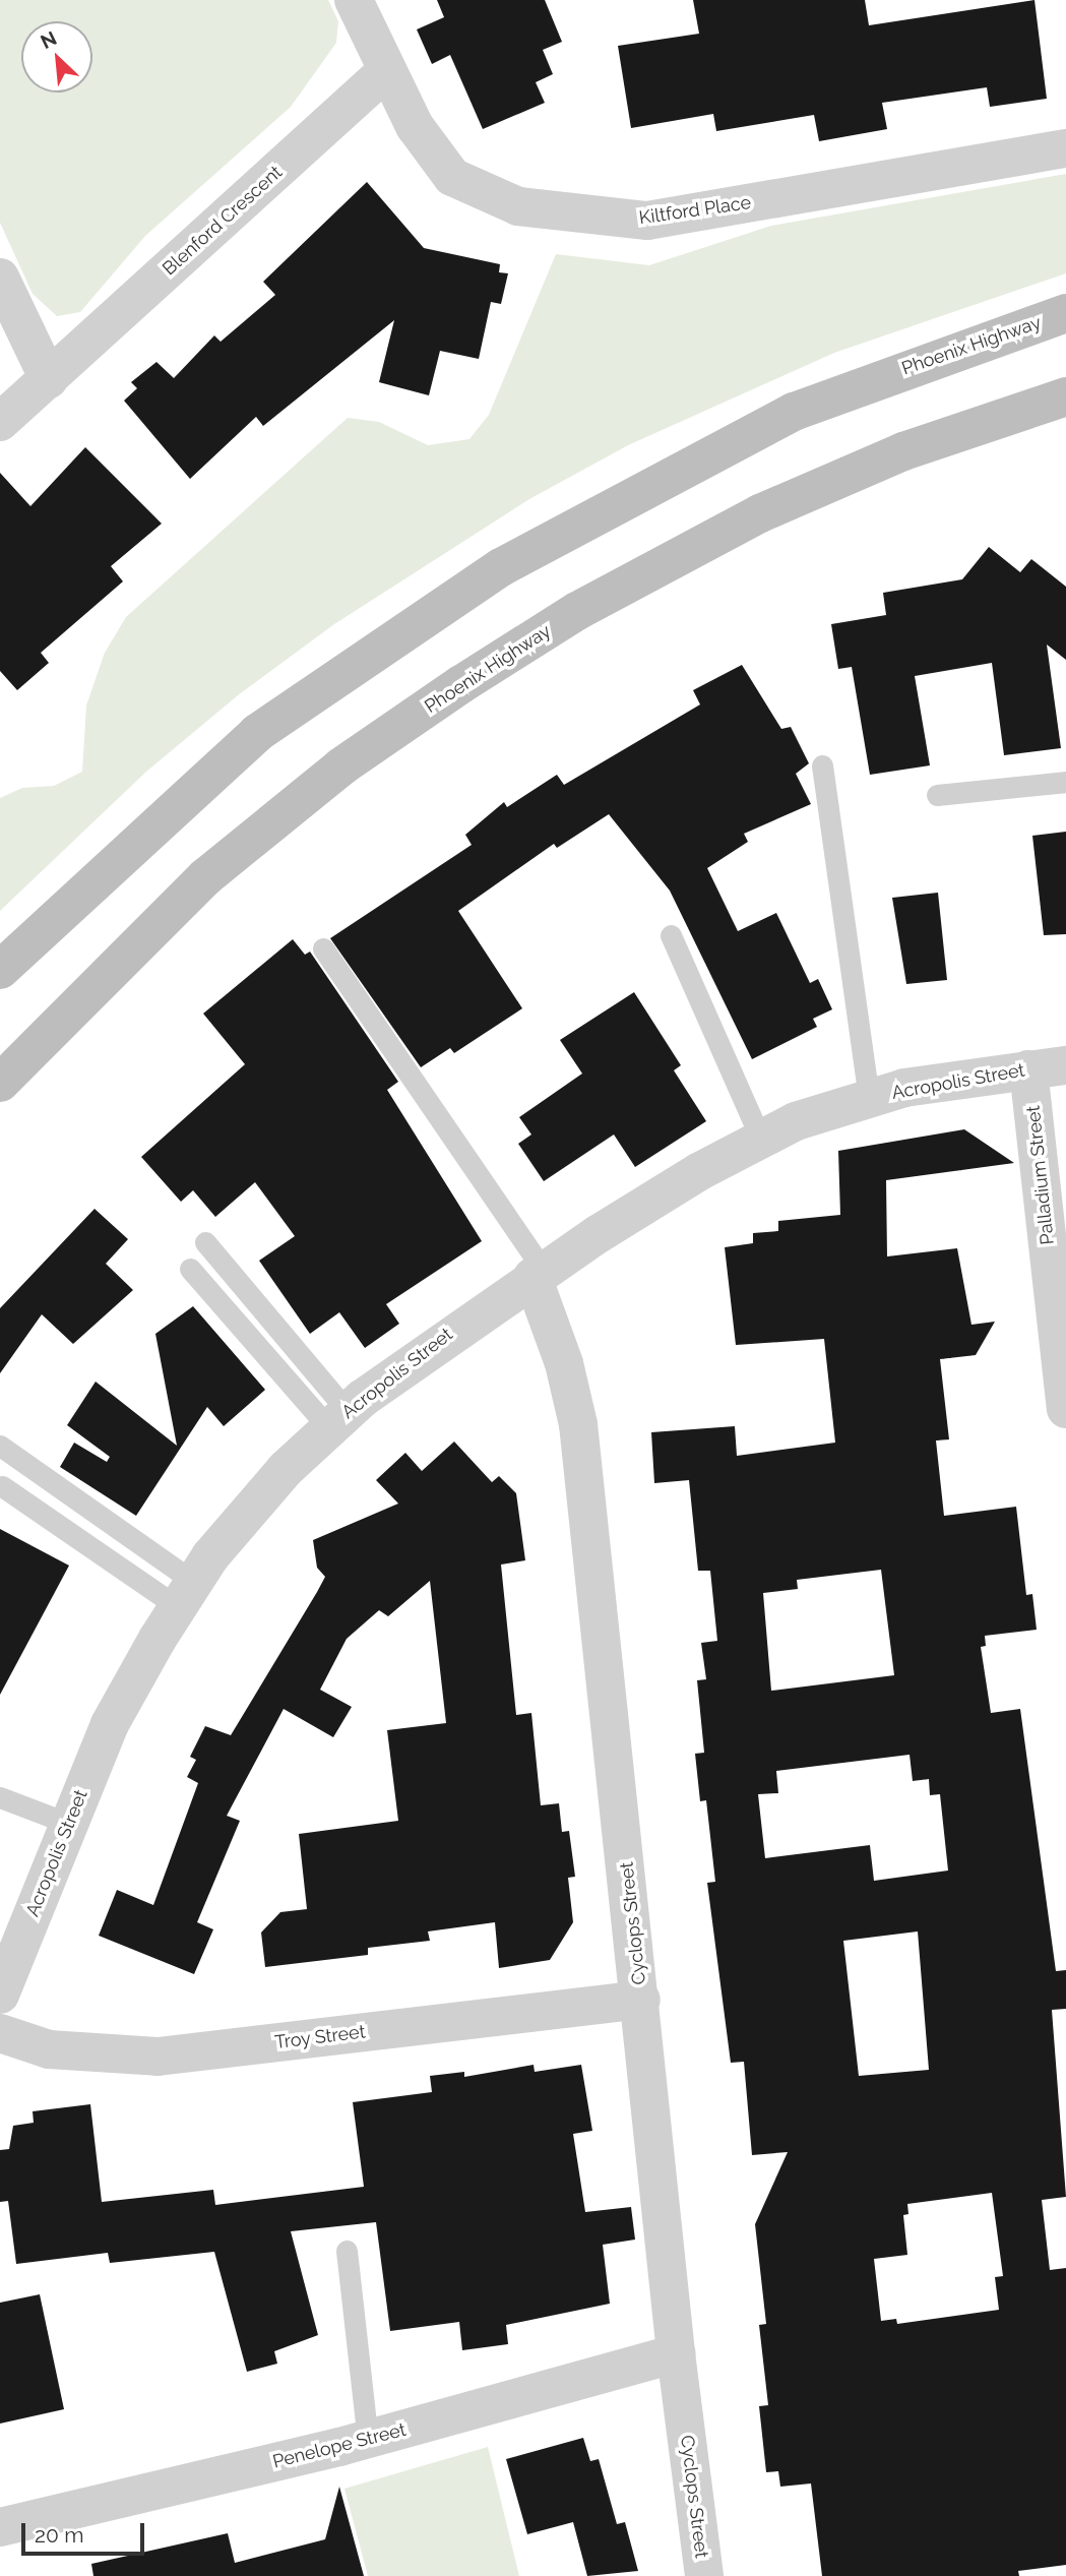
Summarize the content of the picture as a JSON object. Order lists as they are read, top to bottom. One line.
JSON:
{"streets":{"main road":["Phoenix Highway"],"street":["Kiltford Place","Blenford Crescent","Acropolis Street","Palladium Street","Cyclops Street","Troy Street","Penelope Street"]},"crossings":[["Kiltford Place","Blenford Crescent"],["Acropolis Street","Palladium Street"],["Acropolis Street","Cyclops Street"],["Cyclops Street","Troy Street"],["Cyclops Street","Penelope Street"]],"scale_bar":"20 m","north":"top left"}
